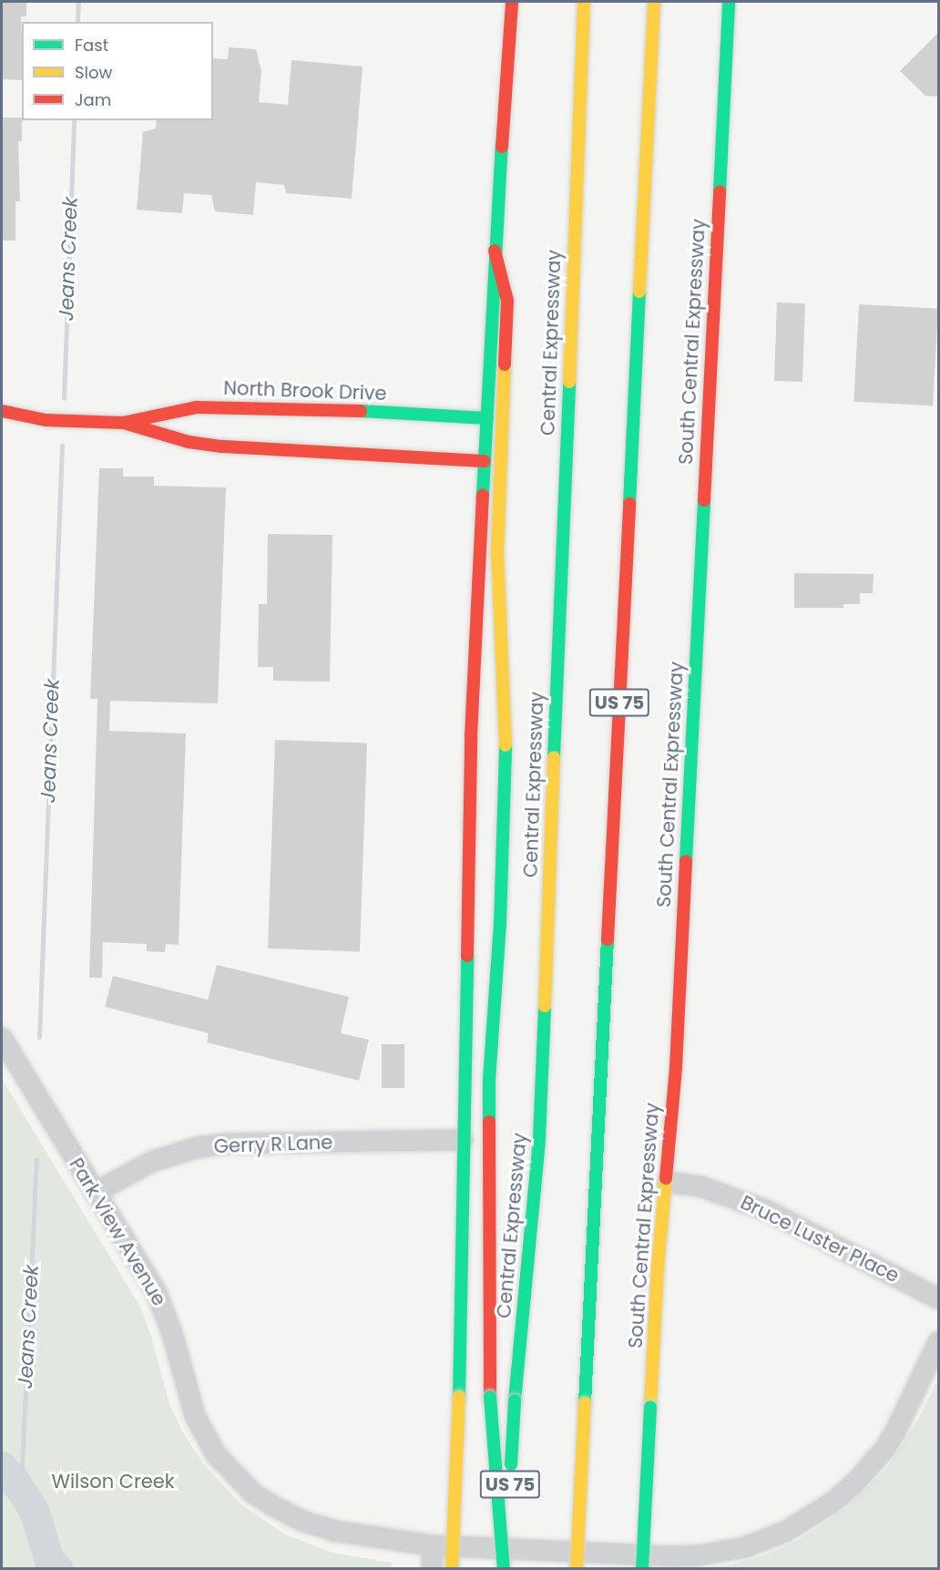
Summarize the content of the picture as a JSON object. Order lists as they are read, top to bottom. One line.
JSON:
{"streets":{"main road":["South Central Expressway","Central Expressway","North Brook Drive","US 75"],"street":["Gerry R Lane","Park View Avenue","Bruce Luster Place"]},"crossings":[["South Central Expressway","Bruce Luster Place"],["Gerry R Lane","Park View Avenue"]],"water":["Jeans Creek"],"parks":["Wilson Creek"],"legend":["Fast","Slow","Jam"]}
